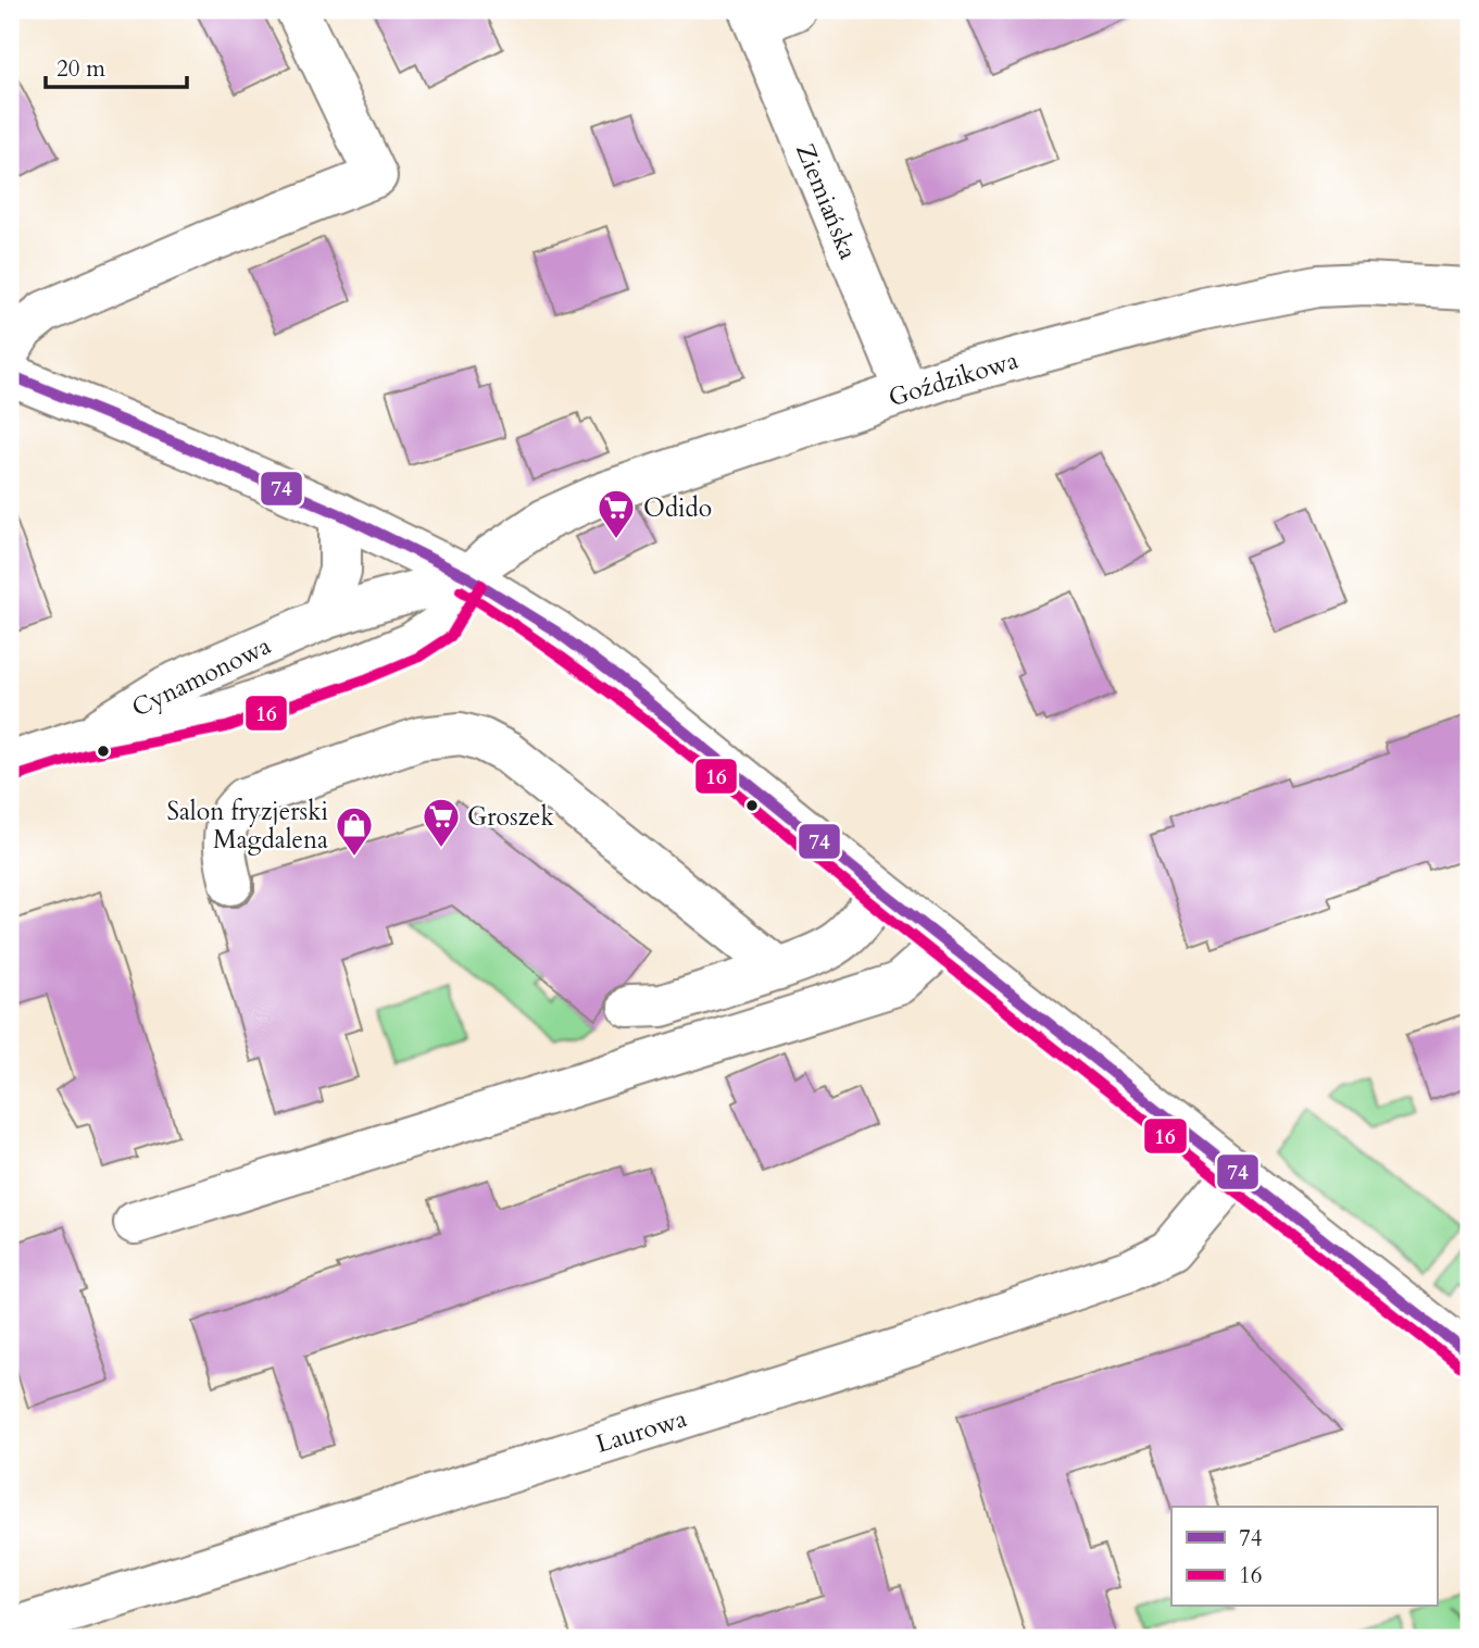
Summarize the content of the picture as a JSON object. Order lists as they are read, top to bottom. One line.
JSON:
{"streets":{"street":["Ziemiańska","Goździkowa","Cynamonowa","Laurowa"]},"crossings":[["Ziemiańska","Goździkowa"],["Goździkowa","Cynamonowa"]],"places":{"supermarket":["Odido","Groszek"],"shop":["Salon fryzjerski Magdalena"]},"lines":["transit line 74","transit line 16"],"legend":["74","16"],"scale_bar":"20 m"}
